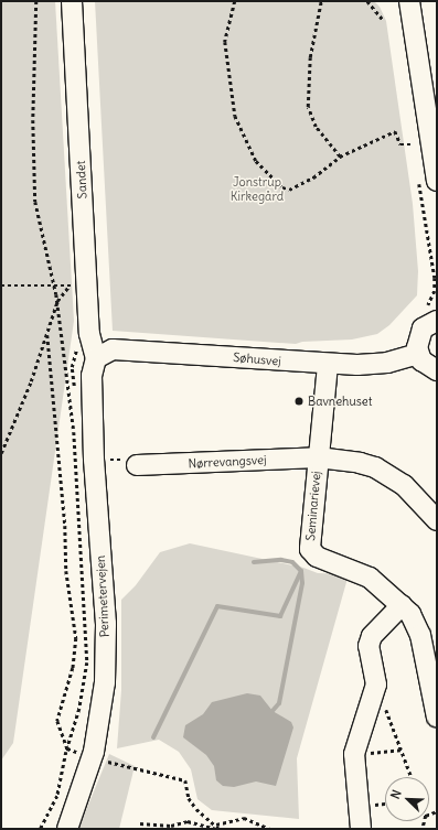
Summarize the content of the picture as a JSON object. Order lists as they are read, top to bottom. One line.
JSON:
{"streets":{"street":["Sandet","Søhusvej","Nørrevangsvej","Seminarievej","Perimetervejen"]},"crossings":[["Sandet","Søhusvej"],["Sandet","Perimetervejen"],["Søhusvej","Seminarievej"],["Søhusvej","Perimetervejen"],["Nørrevangsvej","Seminarievej"]],"parks":["Jonstrup Kirkegård"],"places":["Bavnehuset"],"north":"top left"}
